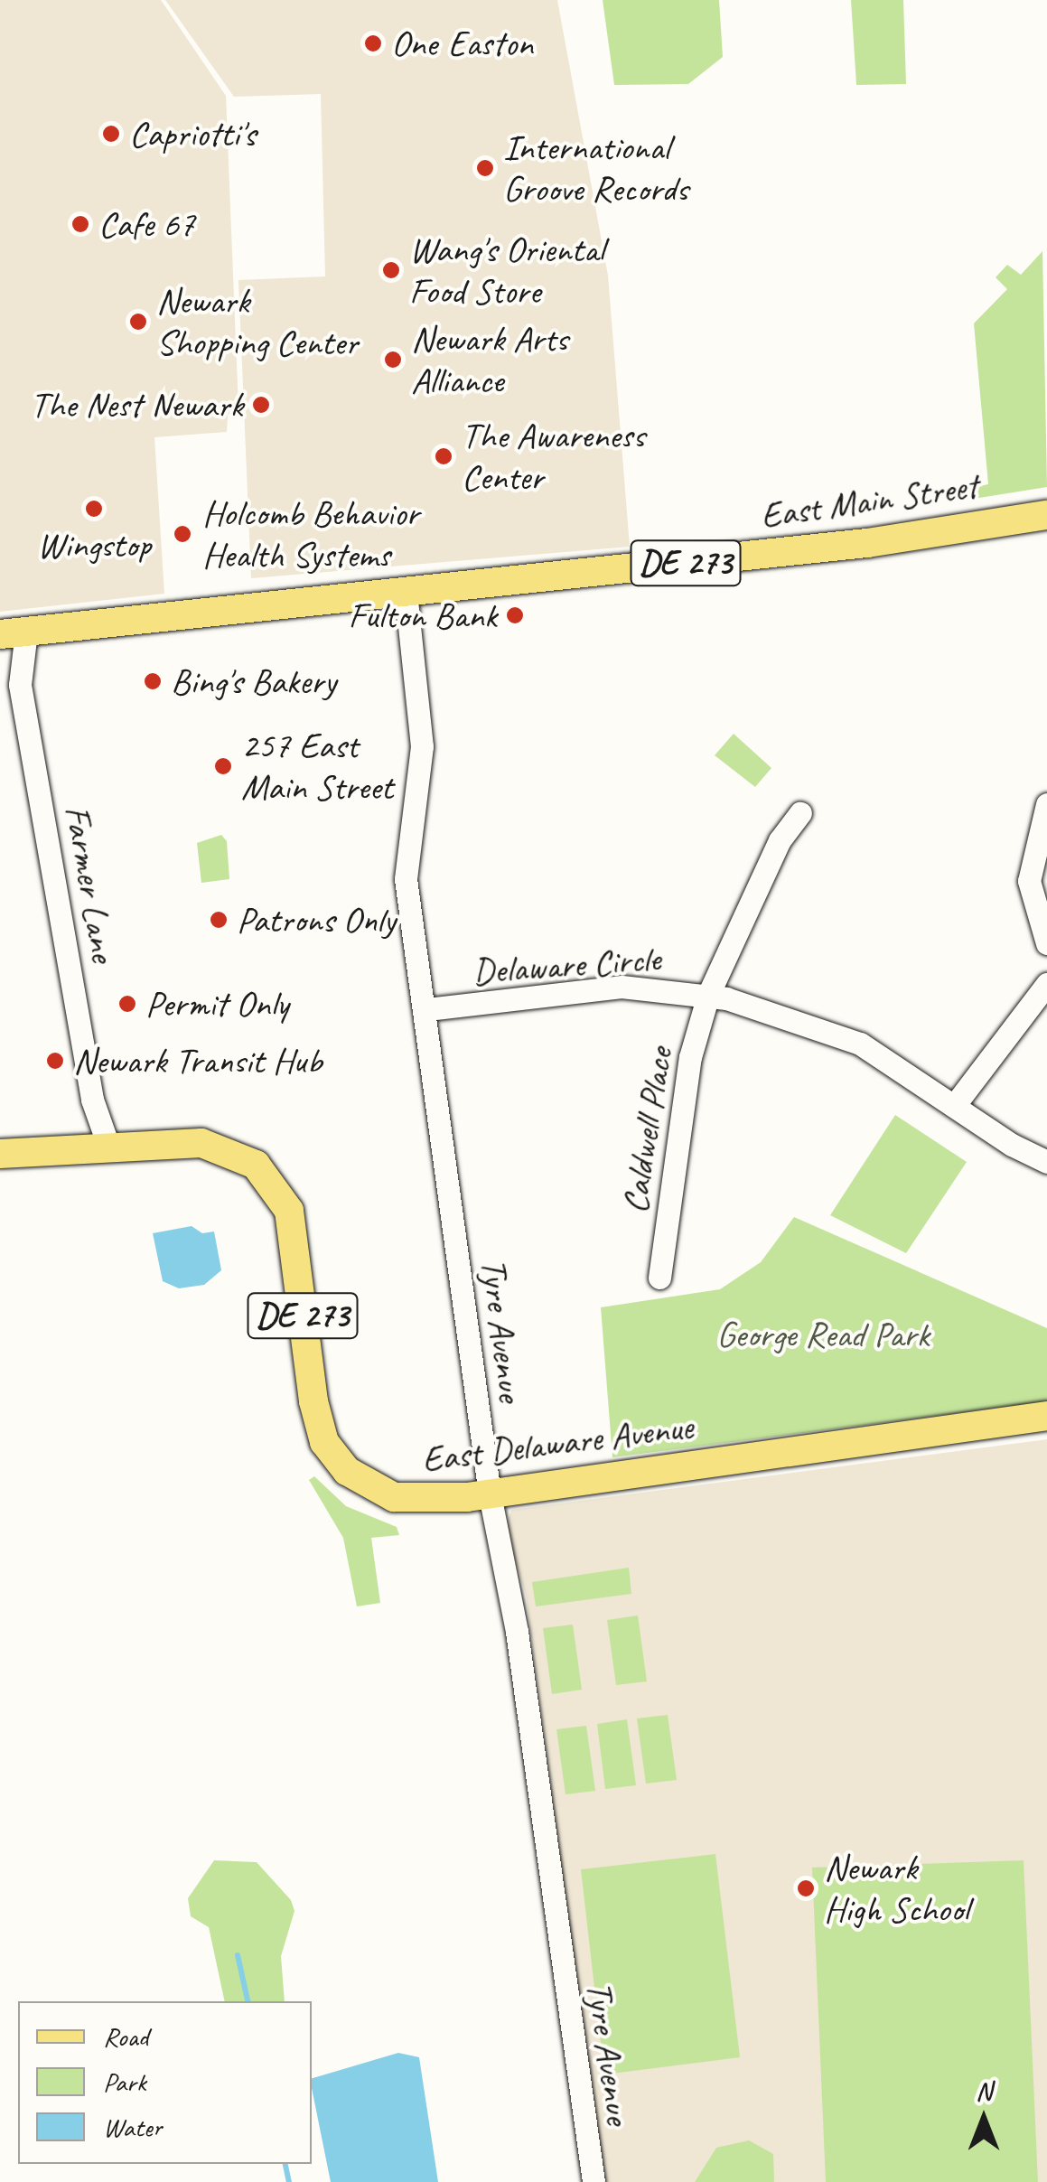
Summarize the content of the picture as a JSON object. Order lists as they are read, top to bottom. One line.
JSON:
{"streets":{"main road":["East Main Street","DE 273","East Delaware Avenue"],"street":["Farmer Lane","Delaware Circle","Caldwell Place","Tyre Avenue"]},"crossings":[["East Main Street","Farmer Lane"],["East Main Street","Tyre Avenue"],["Farmer Lane","East Delaware Avenue"],["Delaware Circle","Caldwell Place"],["Delaware Circle","Tyre Avenue"],["Tyre Avenue","East Delaware Avenue"]],"parks":["George Read Park"],"places":["One Easton","Capriotti's","International Groove Records","Cafe 67","Wang's Oriental Food Store","Newark Shopping Center","Newark Arts Alliance","The Nest Newark","The Awareness Center","Wingstop","Holcomb Behavior Health Systems","Fulton Bank","Bing's Bakery","257 East Main Street","Patrons Only","Permit Only","Newark Transit Hub","Newark High School"],"legend":["Road","Park","Water"],"north":"top"}
